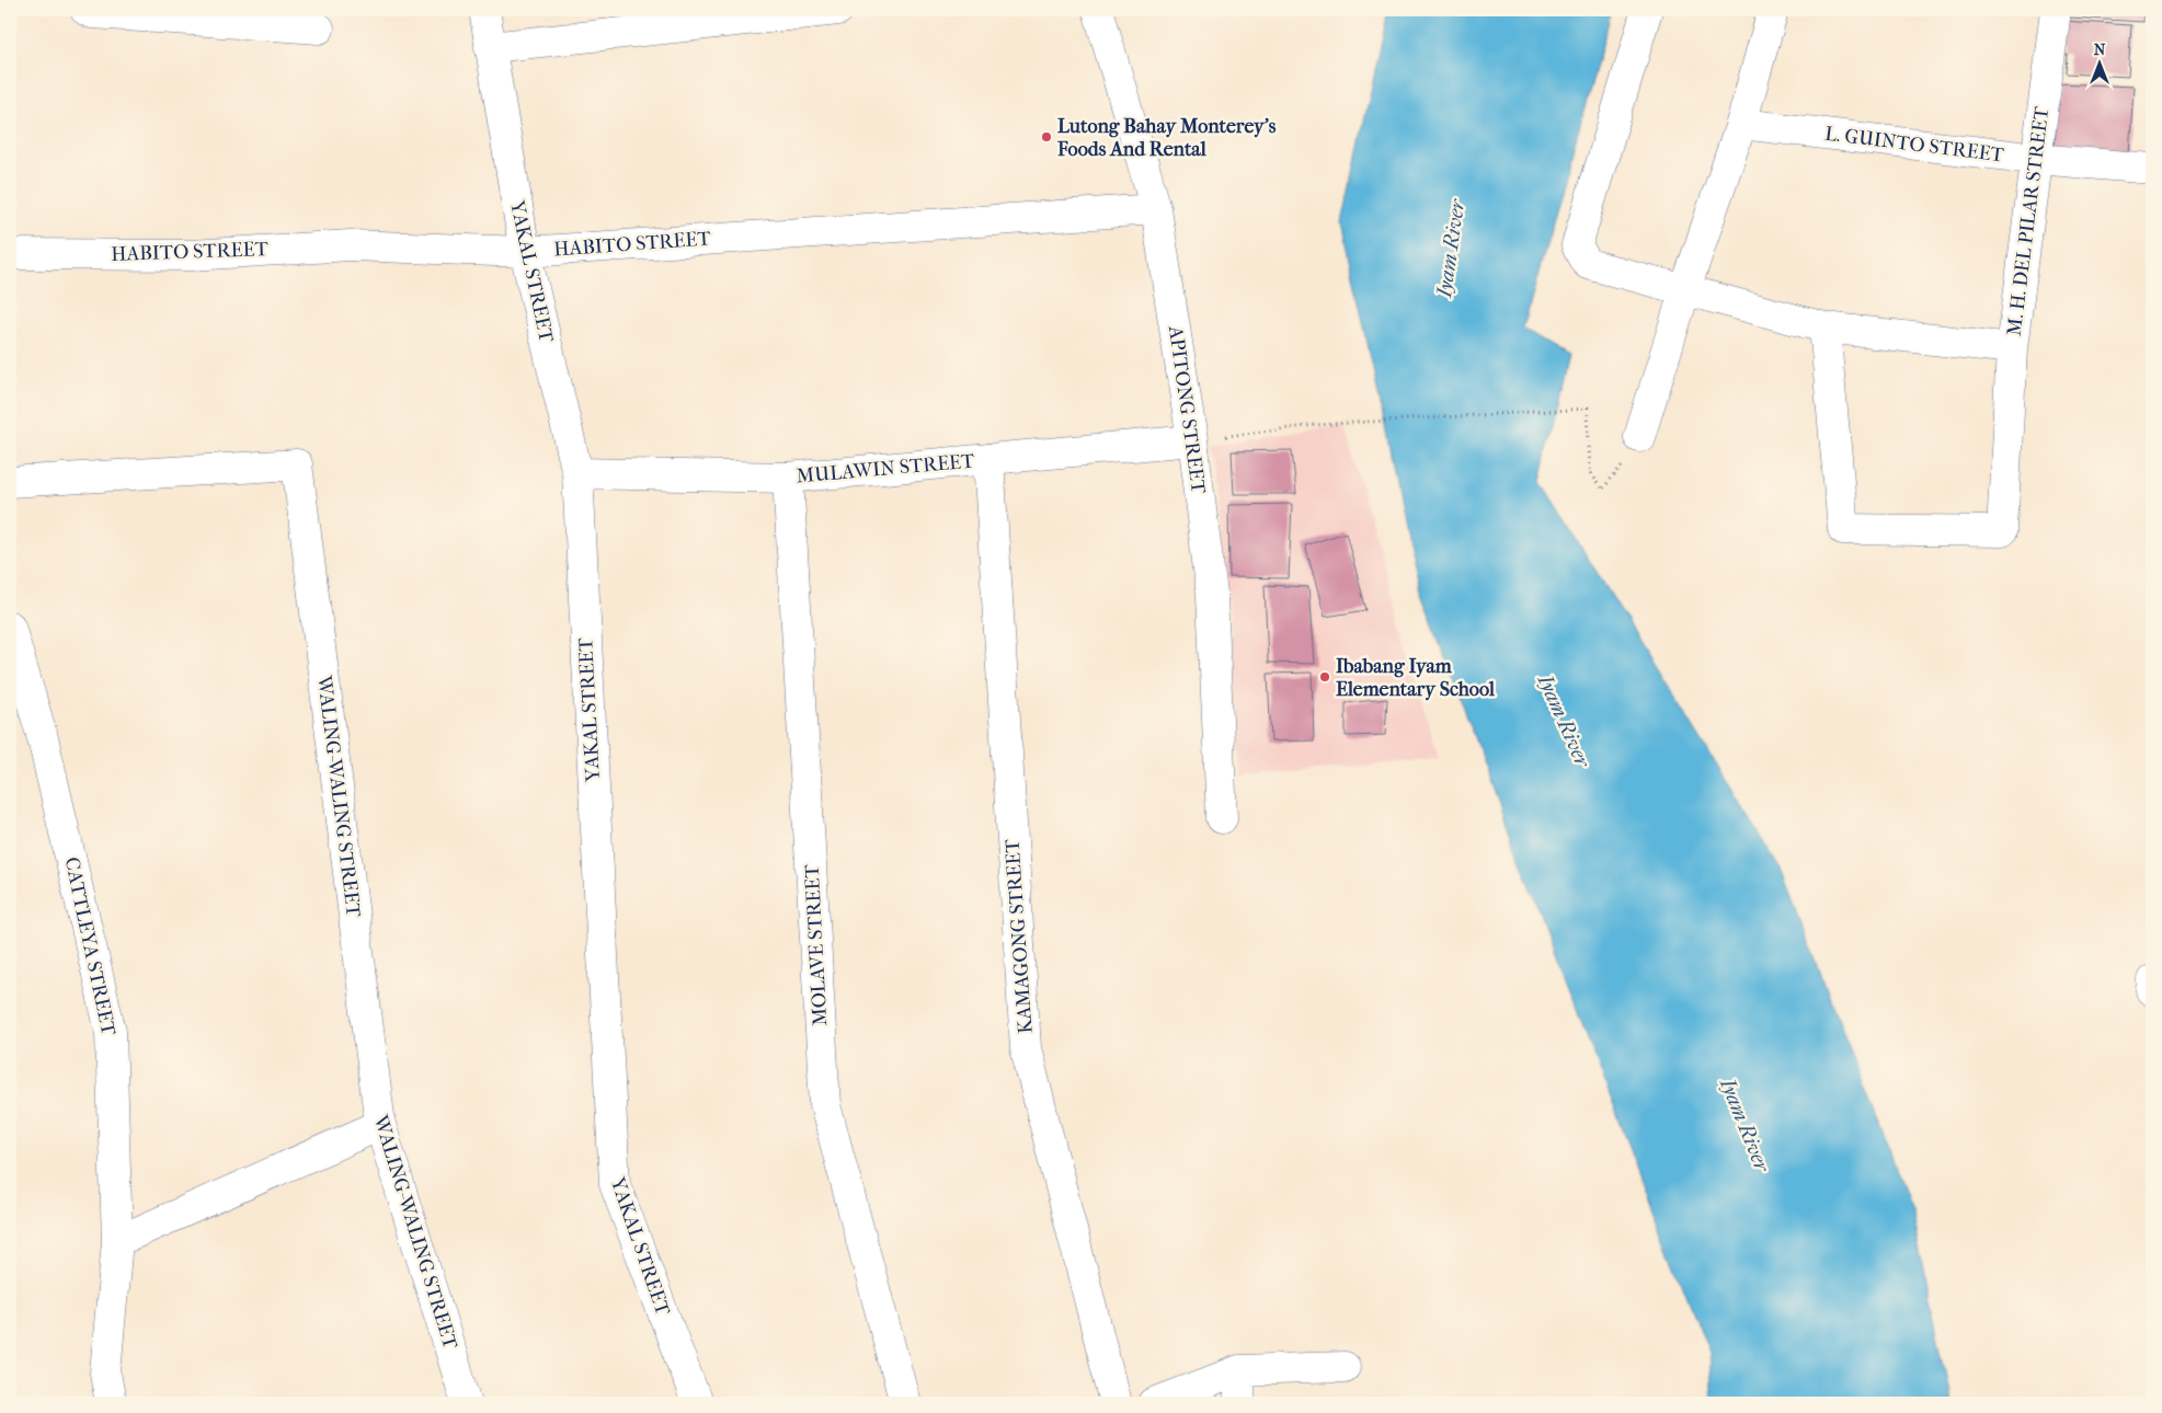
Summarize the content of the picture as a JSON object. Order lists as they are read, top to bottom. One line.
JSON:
{"streets":{"street":["L. GUINTO STREET","M. H. DEL PILAR STREET","HABITO STREET","YAKAL STREET","APITONG STREET","MULAWIN STREET","WALING-WALING STREET","KAMAGONG STREET","MOLAVE STREET","CATTLEYA STREET"]},"crossings":[["L. GUINTO STREET","M. H. DEL PILAR STREET"],["HABITO STREET","YAKAL STREET"],["HABITO STREET","APITONG STREET"],["YAKAL STREET","MULAWIN STREET"],["APITONG STREET","MULAWIN STREET"],["MULAWIN STREET","KAMAGONG STREET"],["MULAWIN STREET","MOLAVE STREET"]],"water":["Iyam River"],"places":["Lutong Bahay Monterey's Foods And Rental","Ibabang Iyam Elementary School"],"north":"top"}
